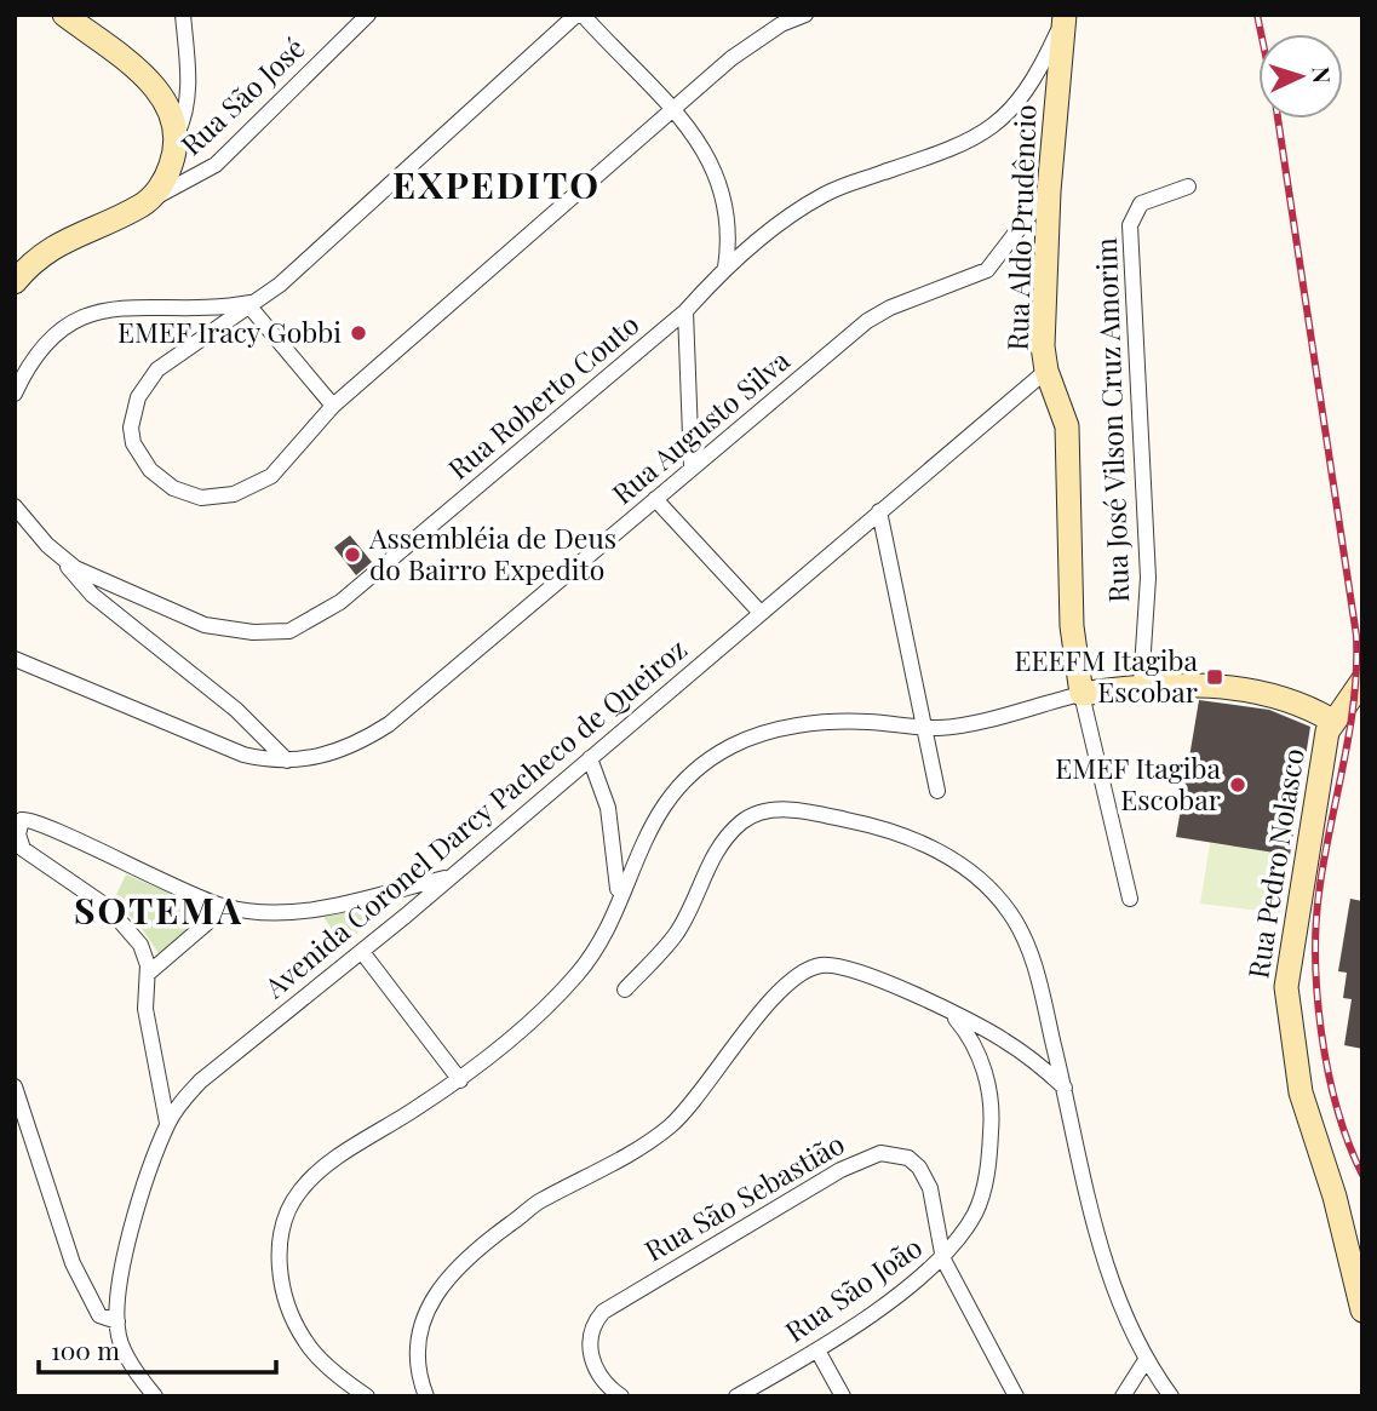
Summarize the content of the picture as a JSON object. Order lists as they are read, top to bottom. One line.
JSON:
{"streets":{"street":["Rua São José","Rua Aldo Prudêncio","Rua Roberto Couto","Rua José Vilson Cruz Amorim","Rua Augusto Silva","Avenida Coronel Darcy Pacheco de Queiroz","Rua Pedro Nolasco","Rua São Sebastião","Rua São João"]},"crossings":[["Rua Aldo Prudêncio","Rua Roberto Couto"],["Rua Aldo Prudêncio","Rua Augusto Silva"],["Rua Aldo Prudêncio","Avenida Coronel Darcy Pacheco de Queiroz"],["Rua São Sebastião","Rua São João"]],"districts":["EXPEDITO","SOTEMA"],"places":{"other":["EMEF Iracy Gobbi","Assembléia de Deus do Bairro Expedito","EMEF Itagiba Escobar"],"transit":["EEEFM Itagiba Escobar"]},"scale_bar":"100 m","north":"right"}
